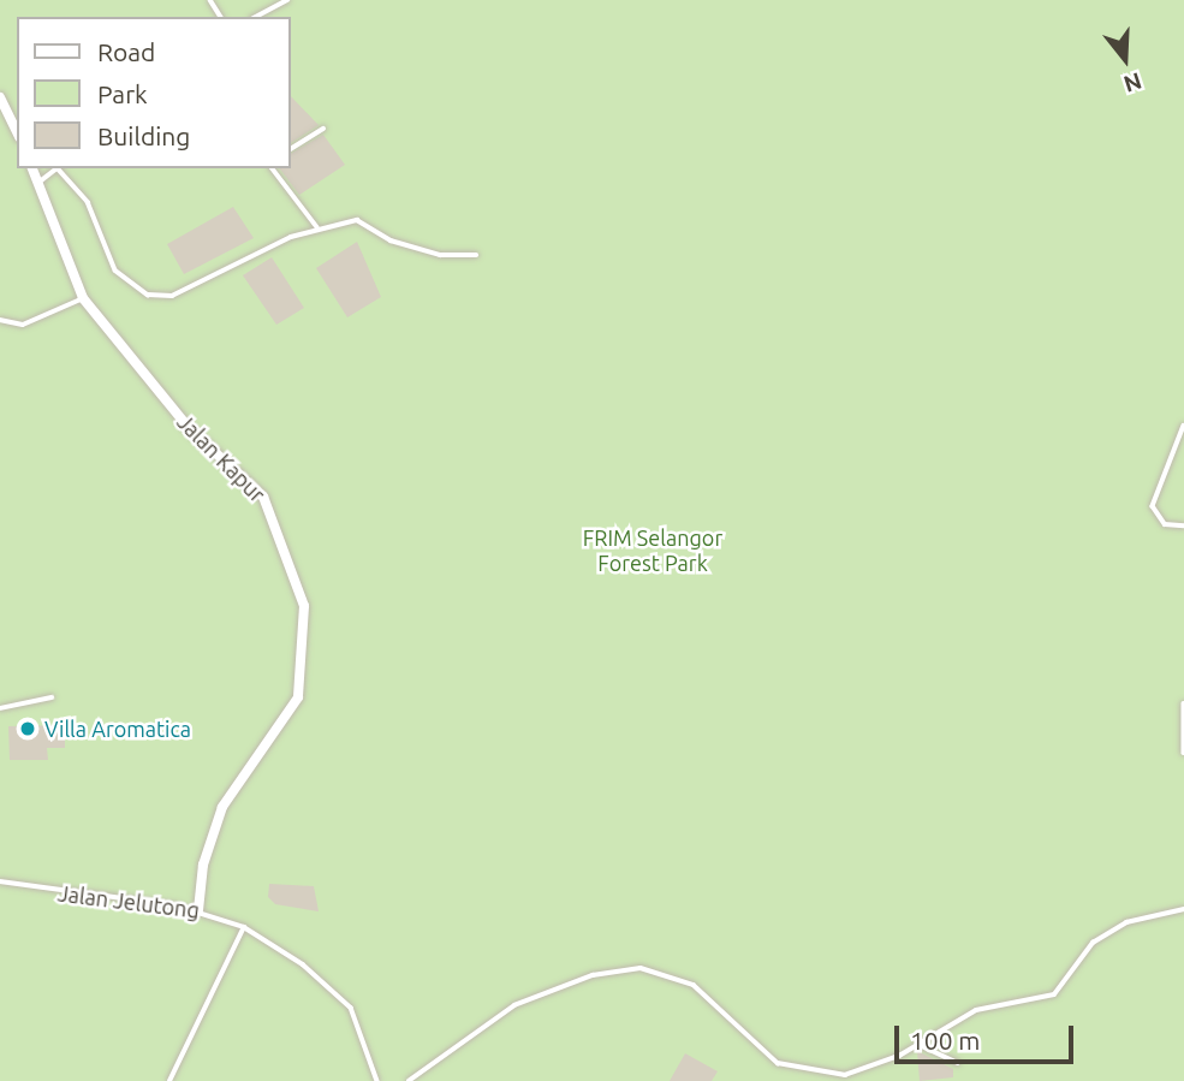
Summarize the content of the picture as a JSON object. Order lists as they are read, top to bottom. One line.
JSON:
{"streets":{"street":["Jalan Kapur"],"lane":["Jalan Jelutong"]},"crossings":[["Jalan Kapur","Jalan Jelutong"]],"parks":["FRIM Selangor Forest Park"],"places":["Villa Aromatica"],"legend":["Road","Park","Building"],"scale_bar":"100 m","north":"bottom"}
